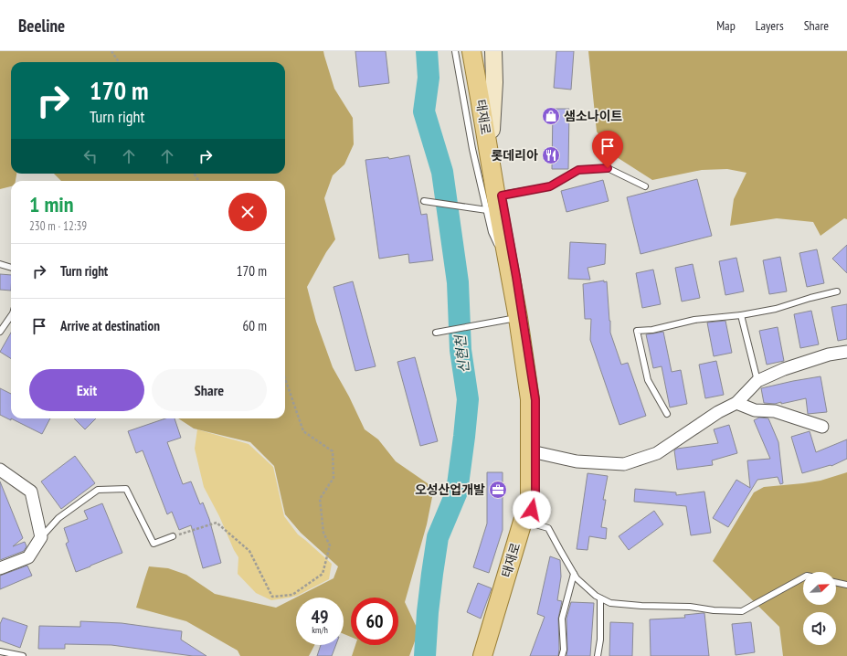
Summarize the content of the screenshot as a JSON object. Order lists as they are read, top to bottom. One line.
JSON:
{"streets":{"main road":["태재로"]},"water":["신현천"],"places":{"shop":["샘소나이트"],"restaurant":["롯데리아"],"office":["오성산업개발"]},"north":"top right","page":{"header":"Beeline","nav":["Map","Layers","Share"],"turn":["170 m","Turn right"],"heading":["1 min","230 m · 12:39"],"list":[{"name":"Turn right","value":"170 m"},{"name":"Arrive at destination","value":"60 m"}],"buttons":["Exit","Share"],"speed":"49 km/h","limit":"60"}}
